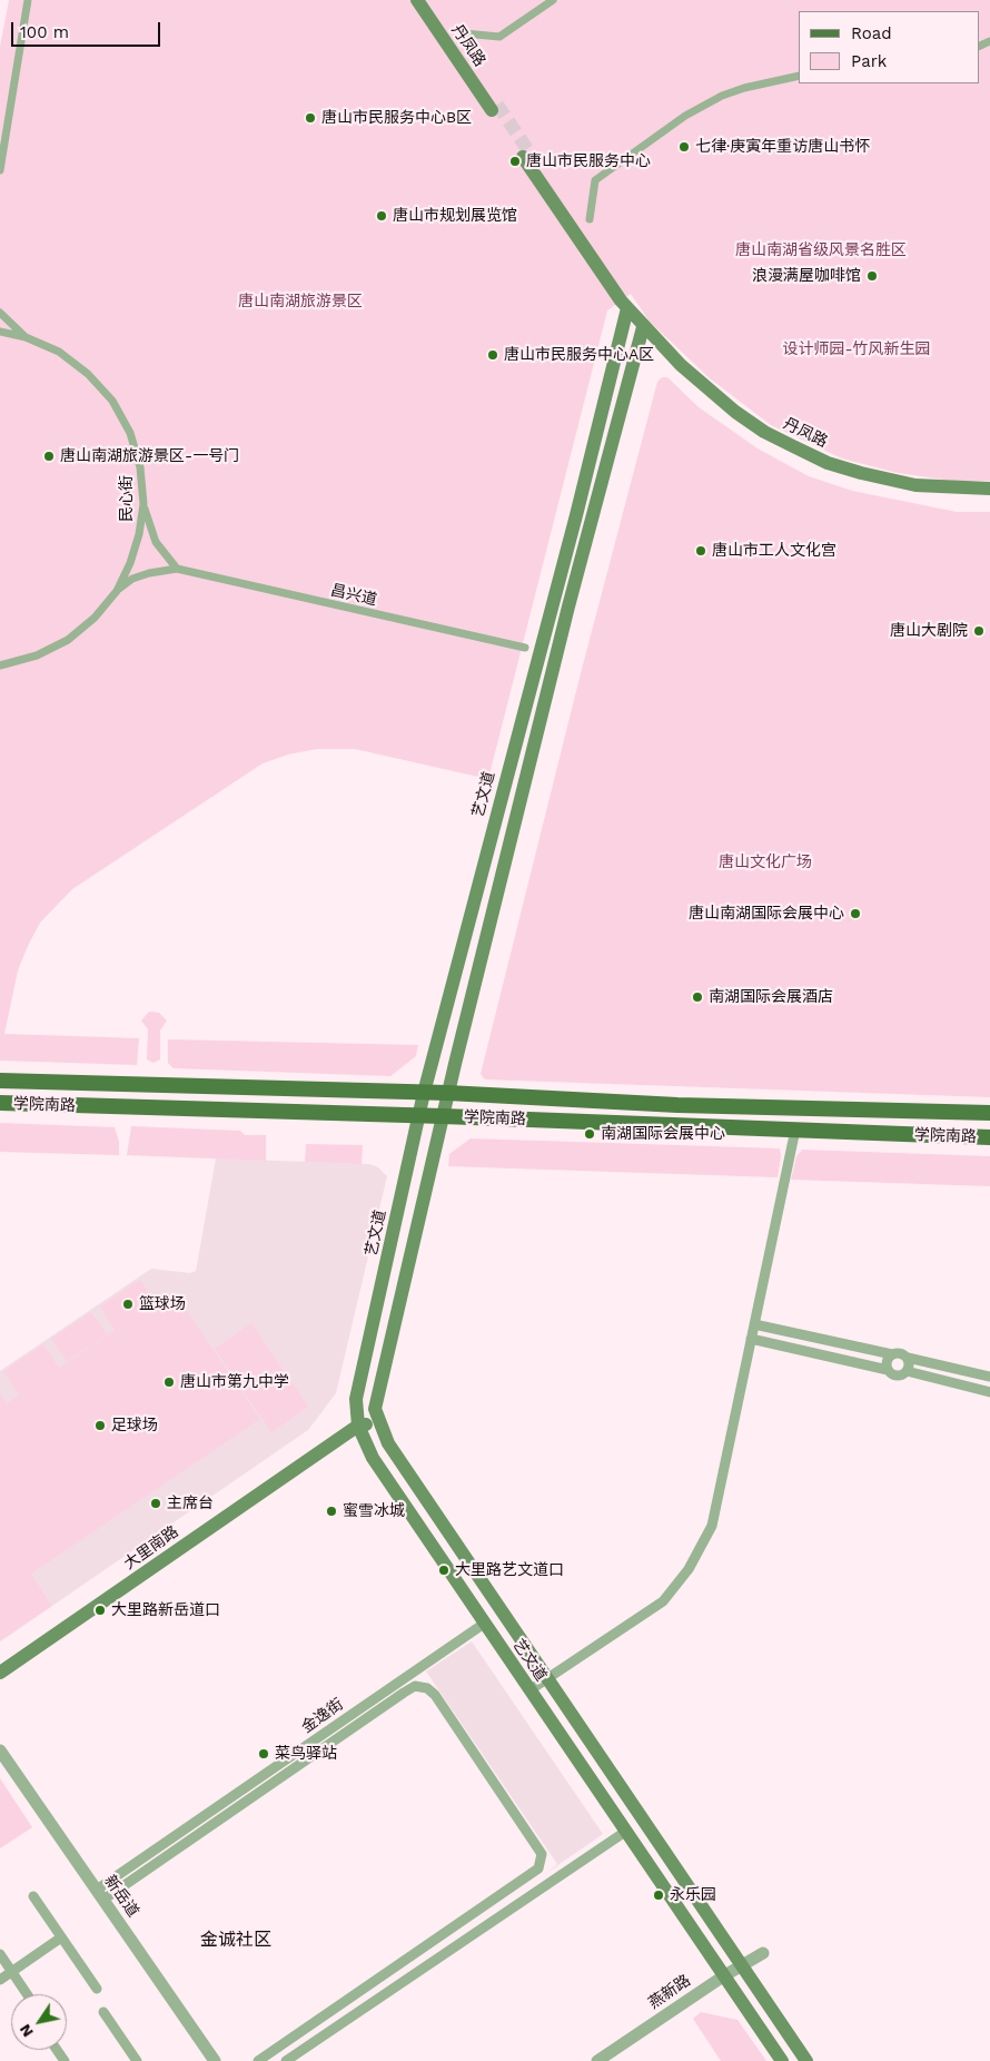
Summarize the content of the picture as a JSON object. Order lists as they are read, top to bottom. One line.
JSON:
{"streets":{"main road":["丹凤路","艺文道","学院南路","大里南路"],"street":["民心街","昌兴道","金逸街","新岳道","燕新路"]},"crossings":[["丹凤路","艺文道"],["艺文道","学院南路"],["艺文道","大里南路"],["艺文道","金逸街"],["艺文道","燕新路"],["金逸街","新岳道"]],"districts":["金诚社区"],"parks":["唐山南湖省级风景名胜区","唐山南湖旅游景区","设计师园-竹风新生园","唐山文化广场"],"places":["唐山市民服务中心B区","七律·庚寅年重访唐山书怀","唐山市民服务中心","唐山市规划展览馆","浪漫满屋咖啡馆","唐山市民服务中心A区","唐山南湖旅游景区-一号门","唐山市工人文化宫","唐山大剧院","唐山南湖国际会展中心","南湖国际会展酒店","南湖国际会展中心","篮球场","唐山市第九中学","足球场","主席台","蜜雪冰城","大里路艺文道口","大里路新岳道口","菜鸟驿站","永乐园"],"legend":["Road","Park"],"scale_bar":"100 m","north":"bottom left"}
